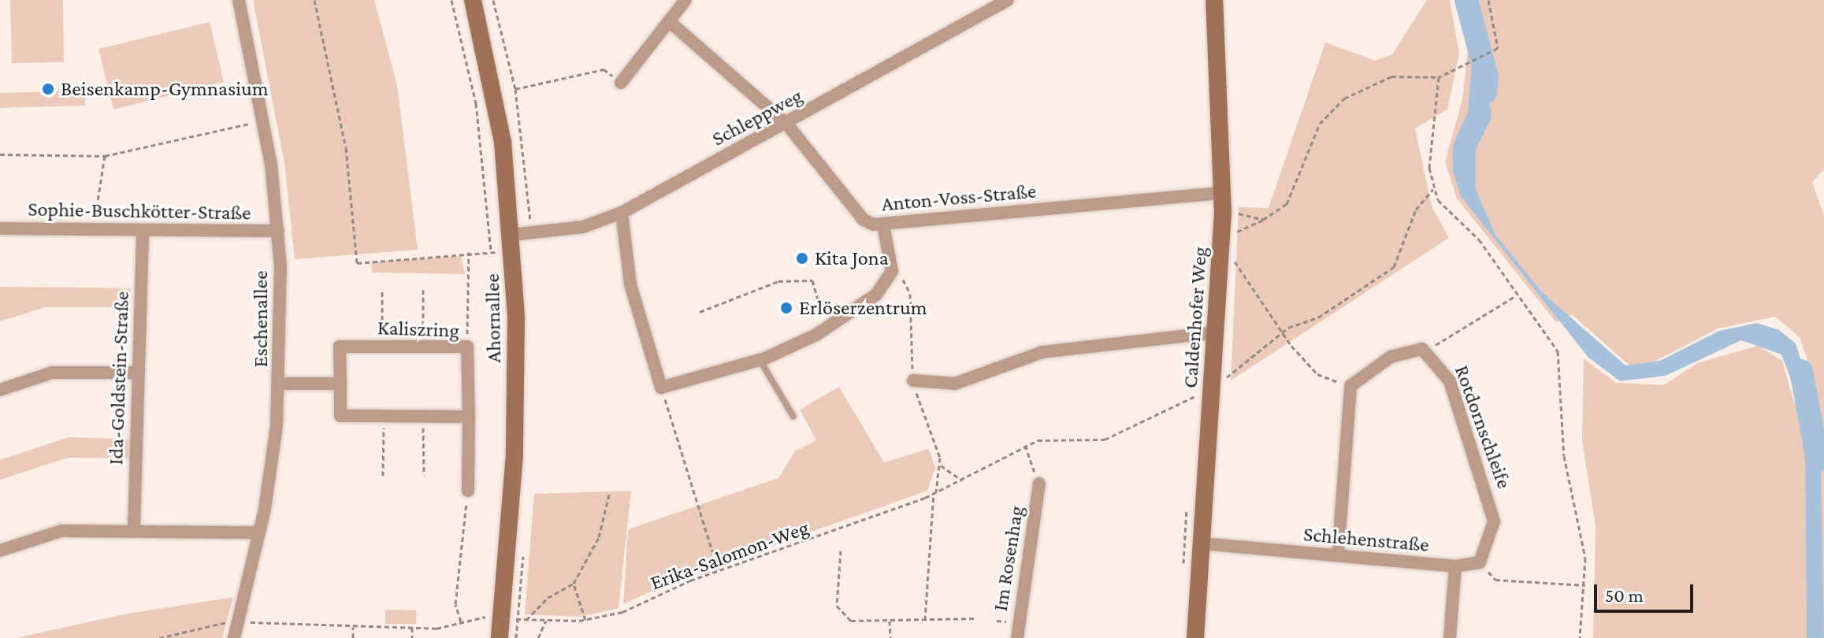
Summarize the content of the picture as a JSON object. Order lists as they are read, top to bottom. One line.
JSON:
{"streets":{"street":["Schleppweg","Anton-Voss-Straße","Sophie-Buschkötter-Straße","Caldenhofer Weg","Ahornallee","Eschenallee","Kaliszring","Ida-Goldstein-Straße","Rotdornschleife","Schlehenstraße","Im Rosenhag"],"path":["Erika-Salomon-Weg"]},"crossings":[["Schleppweg","Anton-Voss-Straße"],["Schleppweg","Ahornallee"],["Anton-Voss-Straße","Caldenhofer Weg"],["Sophie-Buschkötter-Straße","Eschenallee"],["Sophie-Buschkötter-Straße","Ida-Goldstein-Straße"],["Caldenhofer Weg","Schlehenstraße"],["Ahornallee","Erika-Salomon-Weg"]],"places":["Beisenkamp-Gymnasium","Kita Jona","Erlöserzentrum"],"scale_bar":"50 m"}
